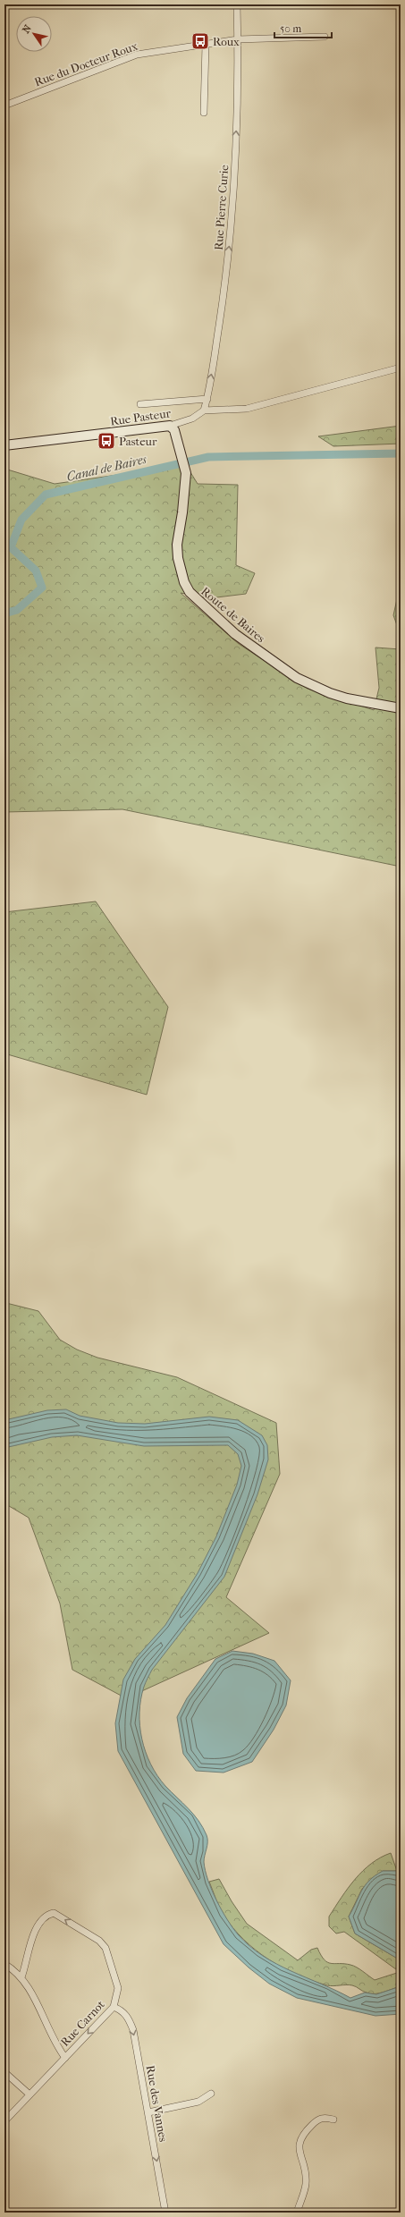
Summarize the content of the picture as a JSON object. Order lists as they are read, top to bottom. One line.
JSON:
{"streets":{"street":["Rue du Docteur Roux","Rue Pierre Curie","Rue Pasteur","Route de Baires","Rue Carnot","Rue des Vannes"]},"crossings":[["Rue du Docteur Roux","Rue Pierre Curie"],["Rue Pierre Curie","Rue Pasteur"],["Rue Pasteur","Route de Baires"],["Rue Carnot","Rue des Vannes"]],"one_way":["Rue Pierre Curie","Rue des Vannes"],"water":["Canal de Baires"],"places":{"bus stop":["Roux","Pasteur"]},"scale_bar":"50 m","north":"top left"}
